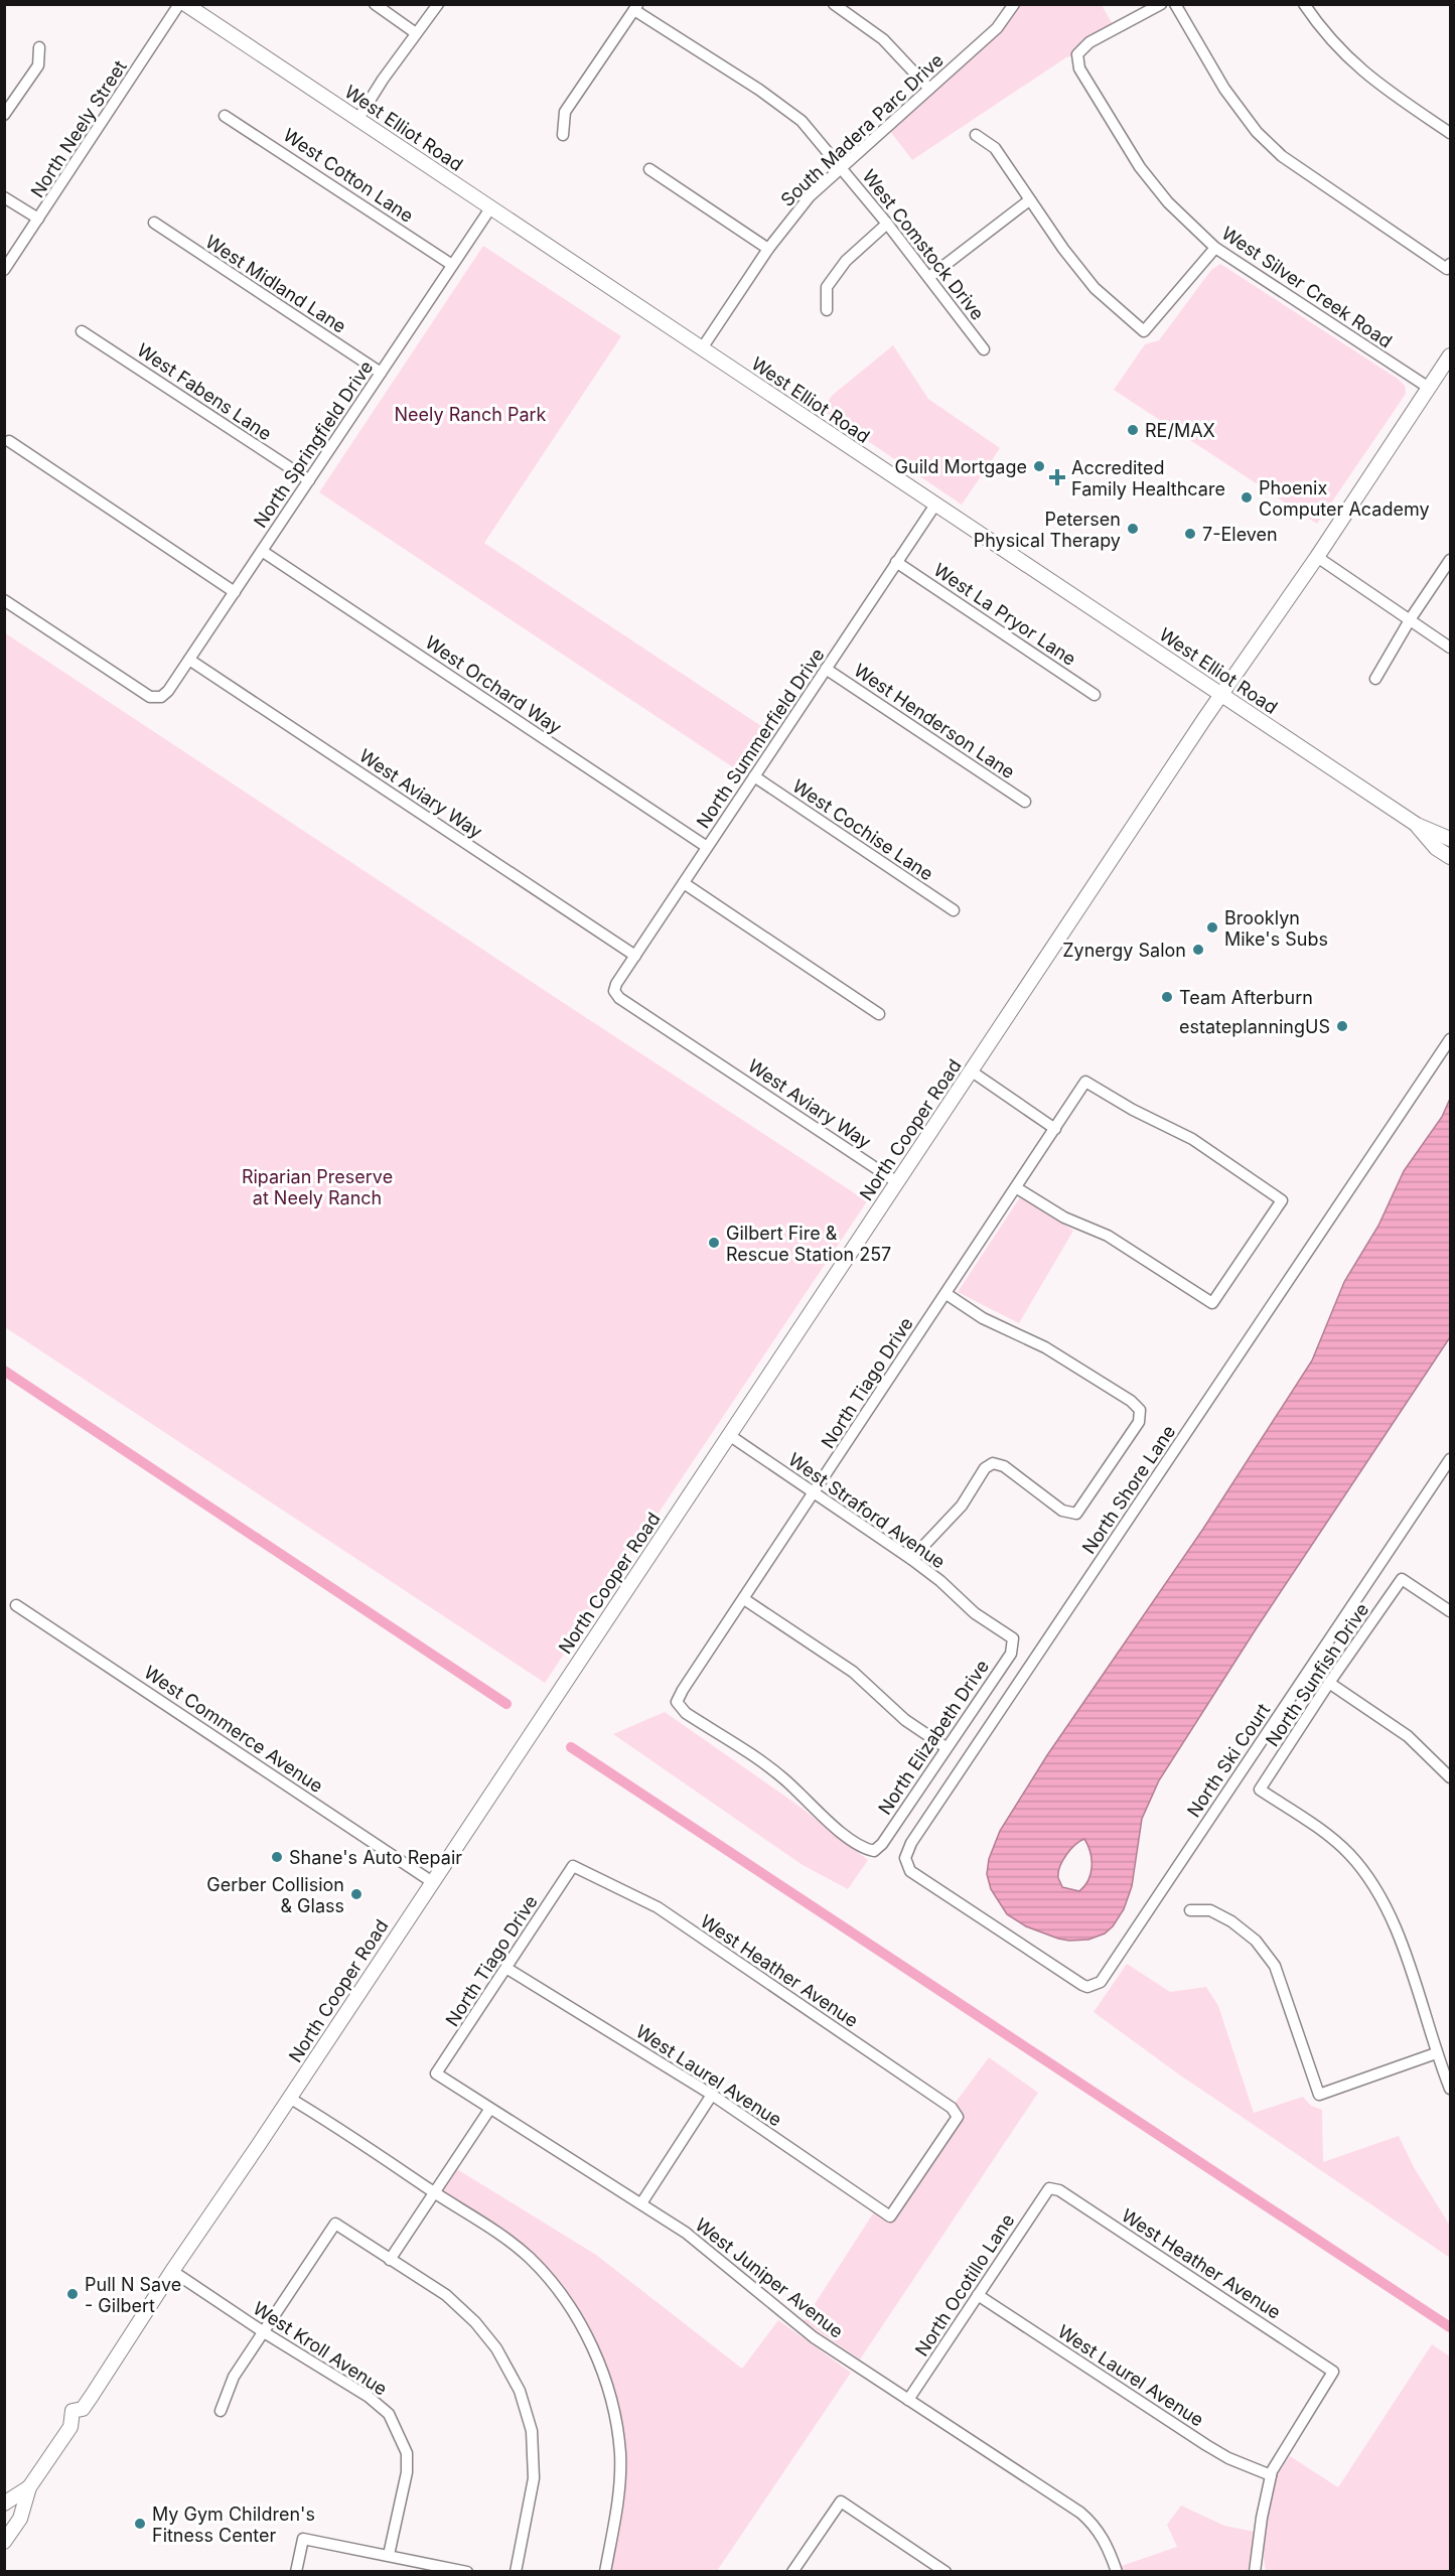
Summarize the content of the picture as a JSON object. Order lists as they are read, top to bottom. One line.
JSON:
{"streets":{"main road":["West Elliot Road","North Cooper Road"],"street":["North Neely Street","South Madera Parc Drive","West Cotton Lane","West Comstock Drive","West Midland Lane","West Silver Creek Road","West Fabens Lane","North Springfield Drive","West La Pryor Lane","West Orchard Way","West Henderson Lane","North Summerfield Drive","West Aviary Way","West Cochise Lane","North Tiago Drive","North Shore Lane","West Straford Avenue","North Sunfish Drive","West Commerce Avenue","North Elizabeth Drive","North Ski Court","West Heather Avenue","West Laurel Avenue","West Juniper Avenue","North Ocotillo Lane","West Kroll Avenue"]},"crossings":[["West Elliot Road","South Madera Parc Drive"],["West Elliot Road","North Springfield Drive"],["West Elliot Road","North Summerfield Drive"],["West Elliot Road","North Cooper Road"],["South Madera Parc Drive","West Comstock Drive"],["West Cotton Lane","North Springfield Drive"],["West Midland Lane","North Springfield Drive"],["West Silver Creek Road","North Cooper Road"],["West Fabens Lane","North Springfield Drive"],["North Springfield Drive","West Orchard Way"],["North Springfield Drive","West Aviary Way"],["West La Pryor Lane","North Summerfield Drive"],["West Orchard Way","North Summerfield Drive"],["West Henderson Lane","North Summerfield Drive"],["North Summerfield Drive","West Aviary Way"],["North Summerfield Drive","West Cochise Lane"],["West Aviary Way","North Cooper Road"],["North Cooper Road","West Straford Avenue"],["North Cooper Road","West Commerce Avenue"],["North Cooper Road","West Kroll Avenue"],["North Tiago Drive","West Straford Avenue"],["North Tiago Drive","North Elizabeth Drive"],["North Tiago Drive","West Heather Avenue"],["North Tiago Drive","West Laurel Avenue"],["North Tiago Drive","West Juniper Avenue"],["North Shore Lane","North Ski Court"],["West Straford Avenue","North Elizabeth Drive"],["West Heather Avenue","West Laurel Avenue"],["West Heather Avenue","North Ocotillo Lane"],["West Laurel Avenue","North Ocotillo Lane"],["West Juniper Avenue","North Ocotillo Lane"]],"parks":["Neely Ranch Park","Riparian Preserve at Neely Ranch"],"places":{"other":["RE/MAX","Guild Mortgage","Phoenix Computer Academy","Petersen Physical Therapy","7-Eleven","Brooklyn Mike's Subs","Zynergy Salon","Team Afterburn","estateplanningUS","Gilbert Fire & Rescue Station 257","Shane's Auto Repair","Gerber Collision & Glass","Pull N Save - Gilbert","My Gym Children's Fitness Center"],"health":["Accredited Family Healthcare"]}}
